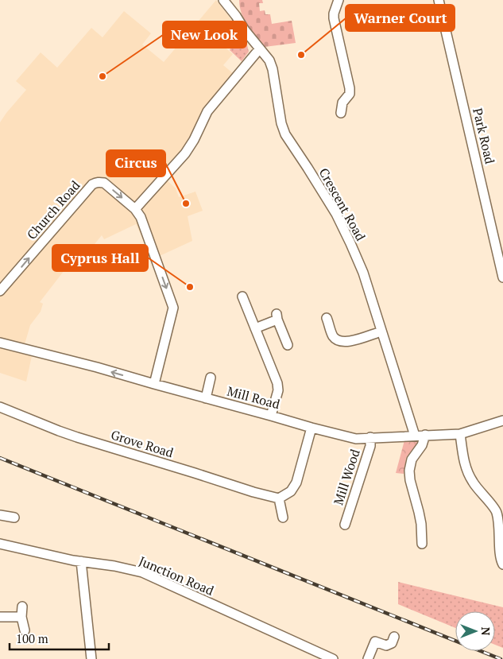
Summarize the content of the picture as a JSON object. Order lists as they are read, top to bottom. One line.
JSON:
{"streets":{"street":["Park Road","Crescent Road","Church Road","Mill Road","Grove Road","Mill Wood","Junction Road"]},"crossings":[["Crescent Road","Mill Road"],["Mill Road","Mill Wood"]],"one_way":["Church Road"],"places":["Warner Court","New Look","Circus","Cyprus Hall"],"scale_bar":"100 m","north":"right"}
